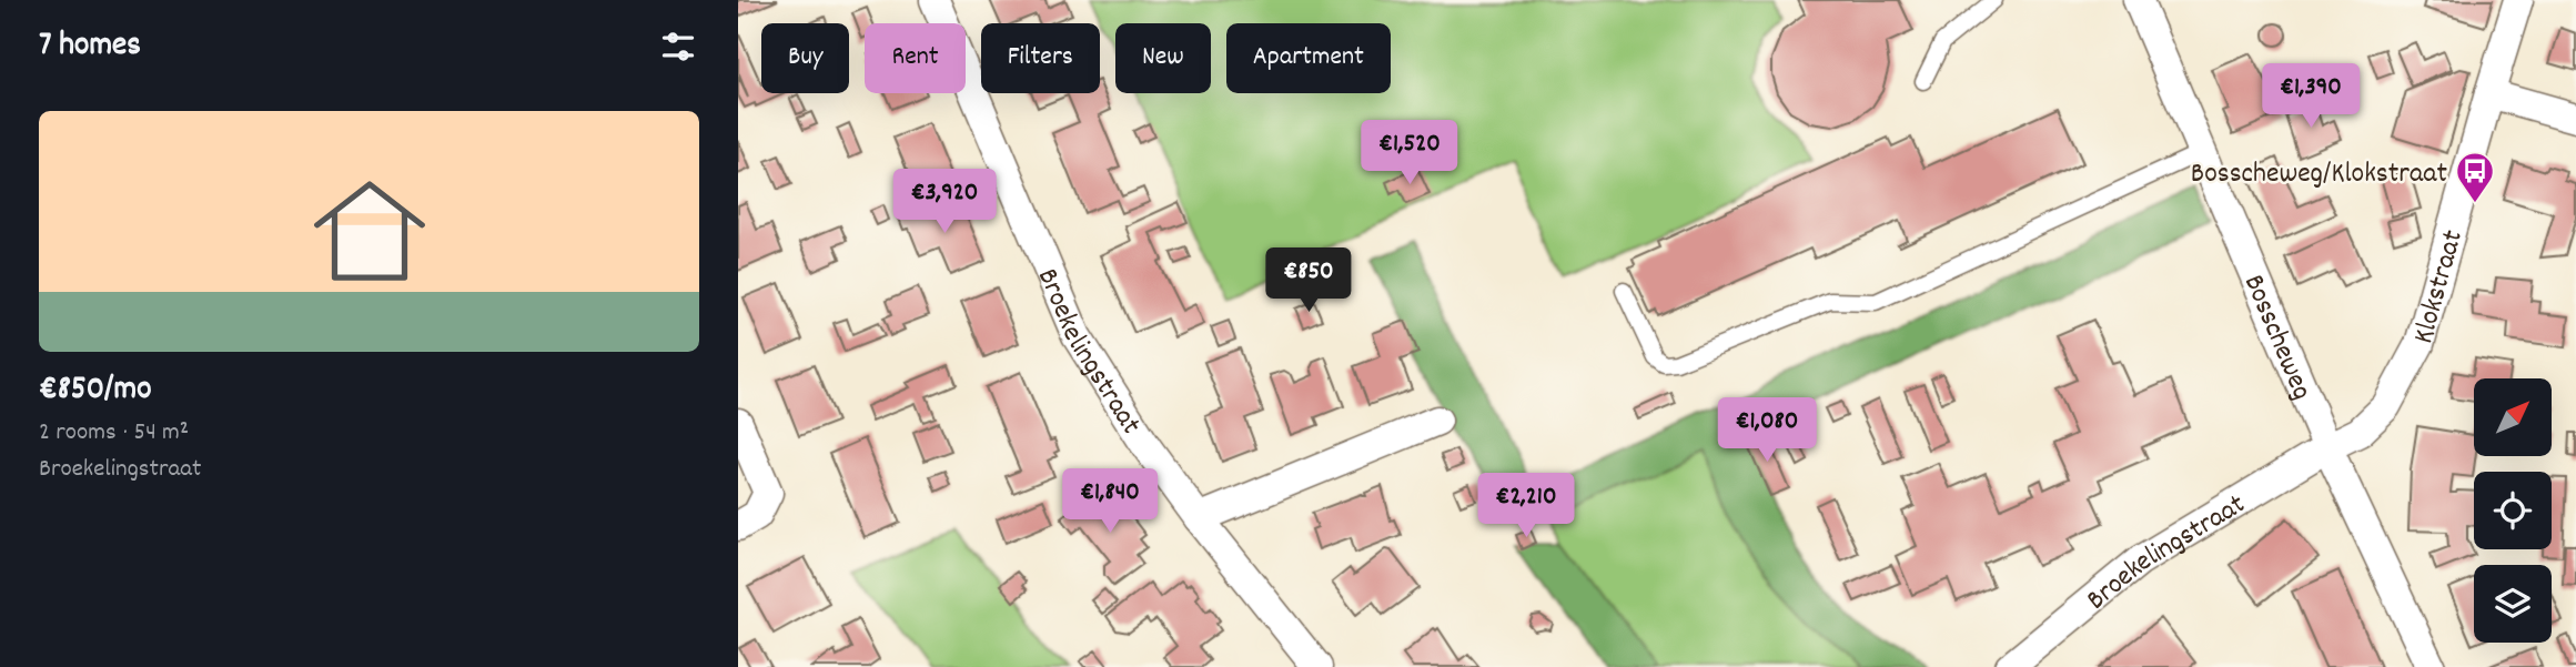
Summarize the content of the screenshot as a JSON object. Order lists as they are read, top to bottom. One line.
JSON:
{"streets":{"street":["Klokstraat","Bosscheweg","Broekelingstraat"]},"crossings":[["Klokstraat","Bosscheweg"],["Klokstraat","Broekelingstraat"],["Bosscheweg","Broekelingstraat"]],"places":{"bus stop":["Bosscheweg/Klokstraat"]},"north":"top right","page":{"heading":"7 homes","chip":["Buy","Rent","Filters","New","Apartment"],"price":["€1,390","€1,520","€3,920","€850","€1,080","€1,840","€2,210"],"list":[{"name":"€850/mo","note":"2 rooms · 54 m² · Broekelingstraat"}]}}
